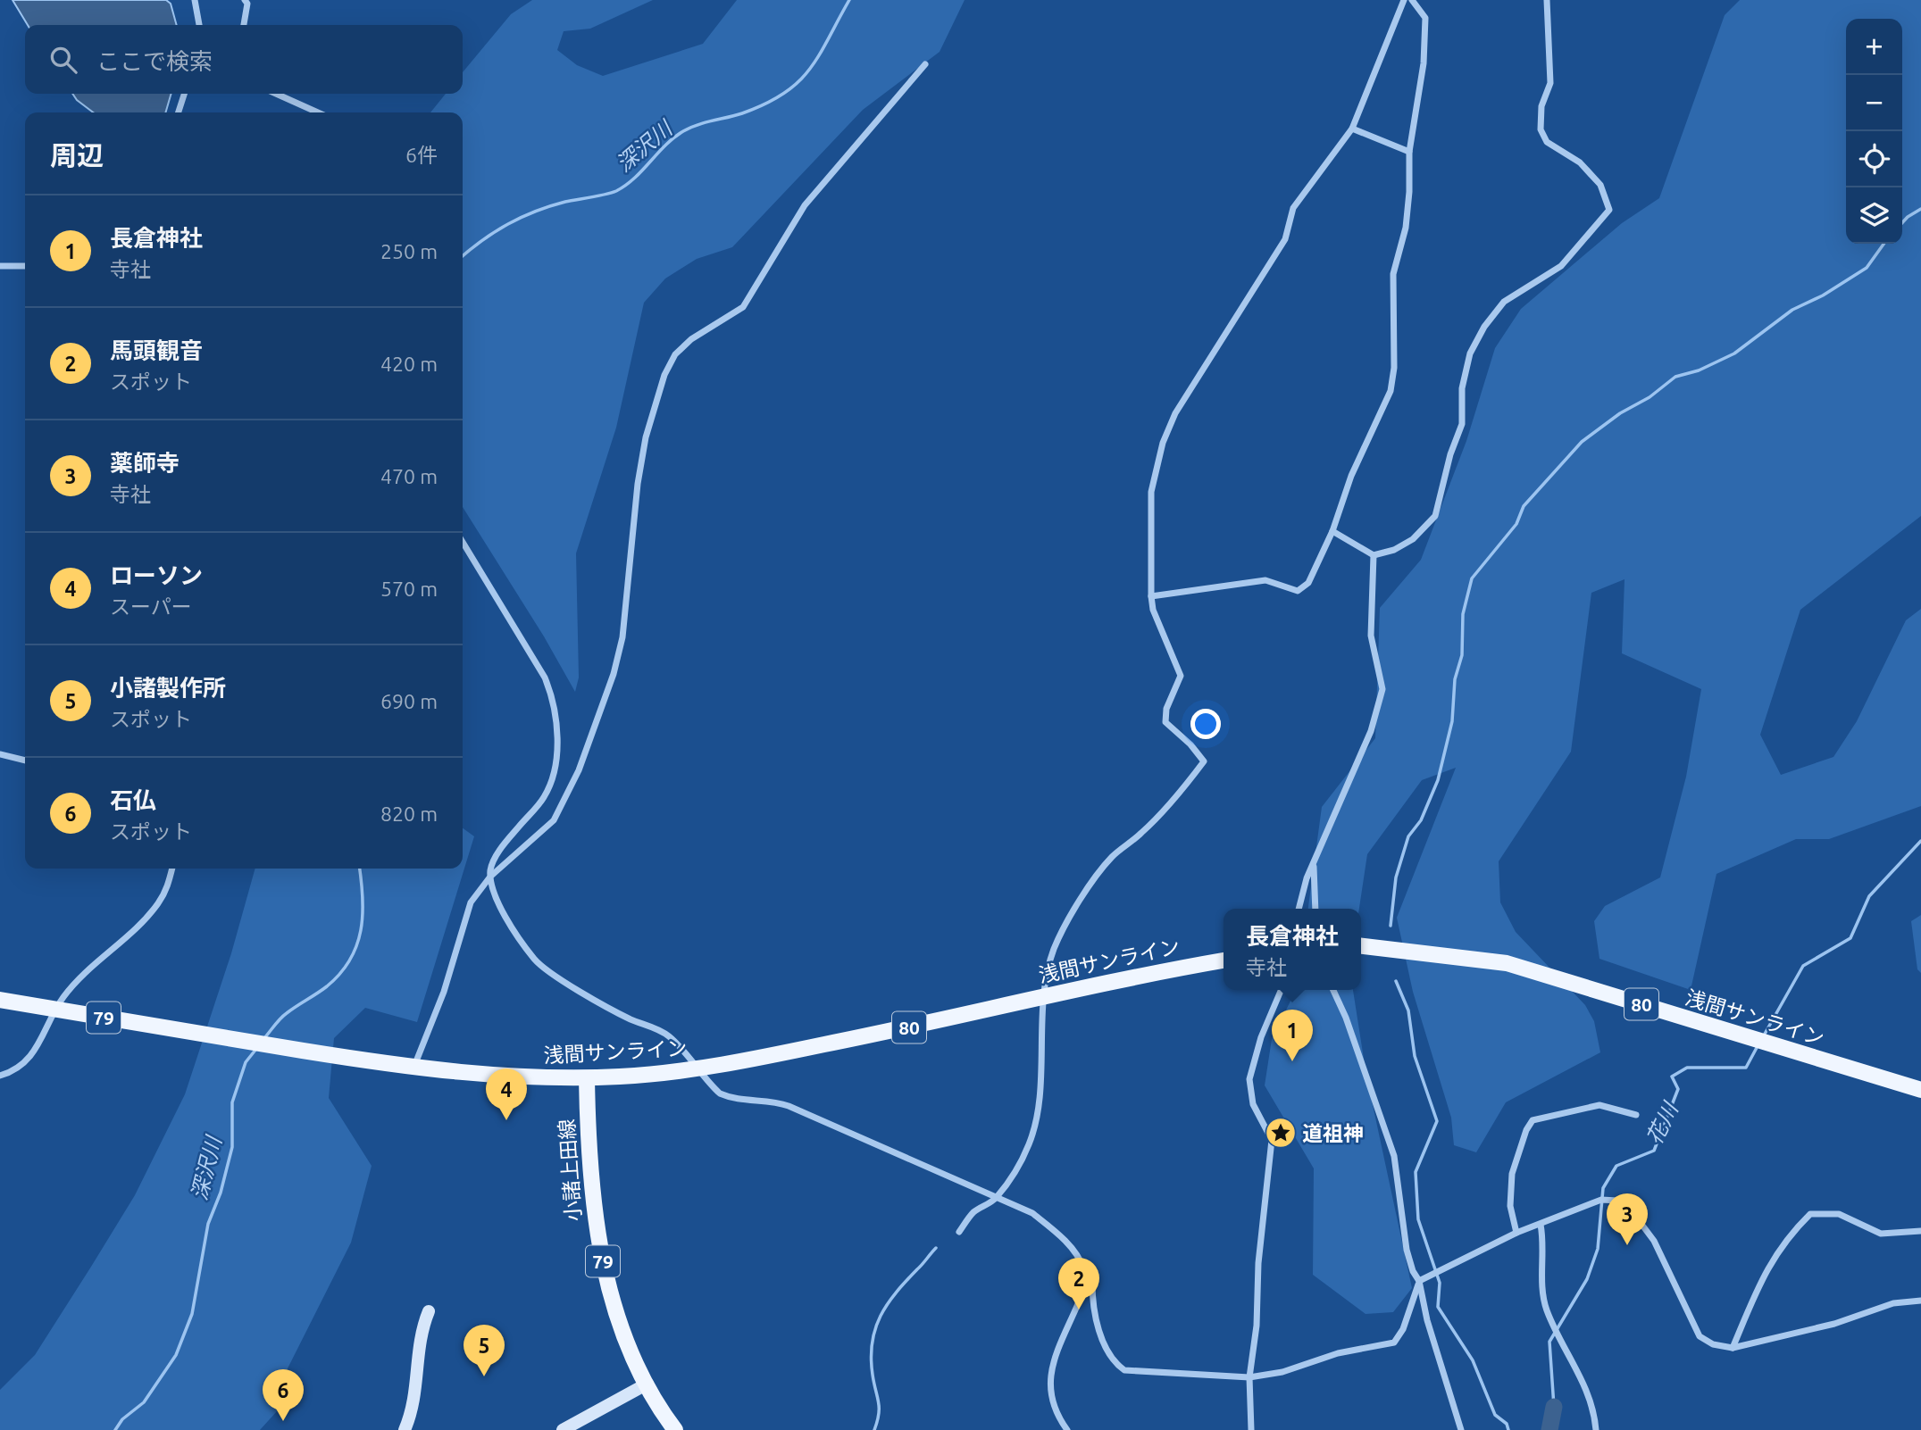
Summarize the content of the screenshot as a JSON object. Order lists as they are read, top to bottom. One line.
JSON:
{"streets":{"main road":["浅間サンライン","80","79","小諸上田線"]},"crossings":[["浅間サンライン","小諸上田線"]],"water":["深沢川","花川"],"places":{"place":["道祖神"]},"page":{"map_buttons":["+","−"],"search":"ここで検索","heading":["周辺","6件"],"list":[{"mark":"1","name":"長倉神社","note":"寺社","value":"250 m"},{"mark":"2","name":"馬頭観音","note":"スポット","value":"420 m"},{"mark":"3","name":"薬師寺","note":"寺社","value":"470 m"},{"mark":"4","name":"ローソン","note":"スーパー","value":"570 m"},{"mark":"5","name":"小諸製作所","note":"スポット","value":"690 m"},{"mark":"6","name":"石仏","note":"スポット","value":"820 m"}],"popup":["長倉神社","寺社"],"pins":["1","4","3","2","5","6"]}}
